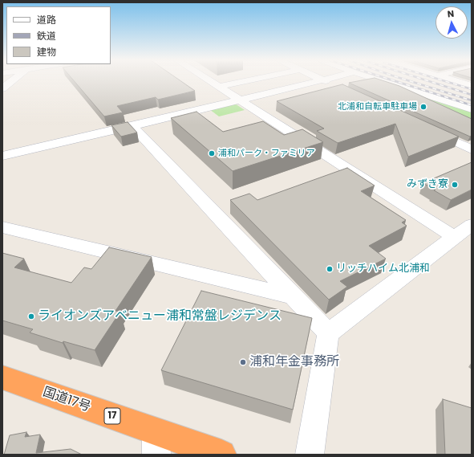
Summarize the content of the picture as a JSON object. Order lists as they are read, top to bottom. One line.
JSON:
{"streets":{"highway":["国道17号","17"]},"places":["北浦和自転車駐車場","浦和パーク・ファミリア","みずき寮","リッチハイム北浦和","ライオンズアベニュー浦和常盤レジデンス","浦和年金事務所"],"legend":["道路","鉄道","建物"],"north":"top"}
